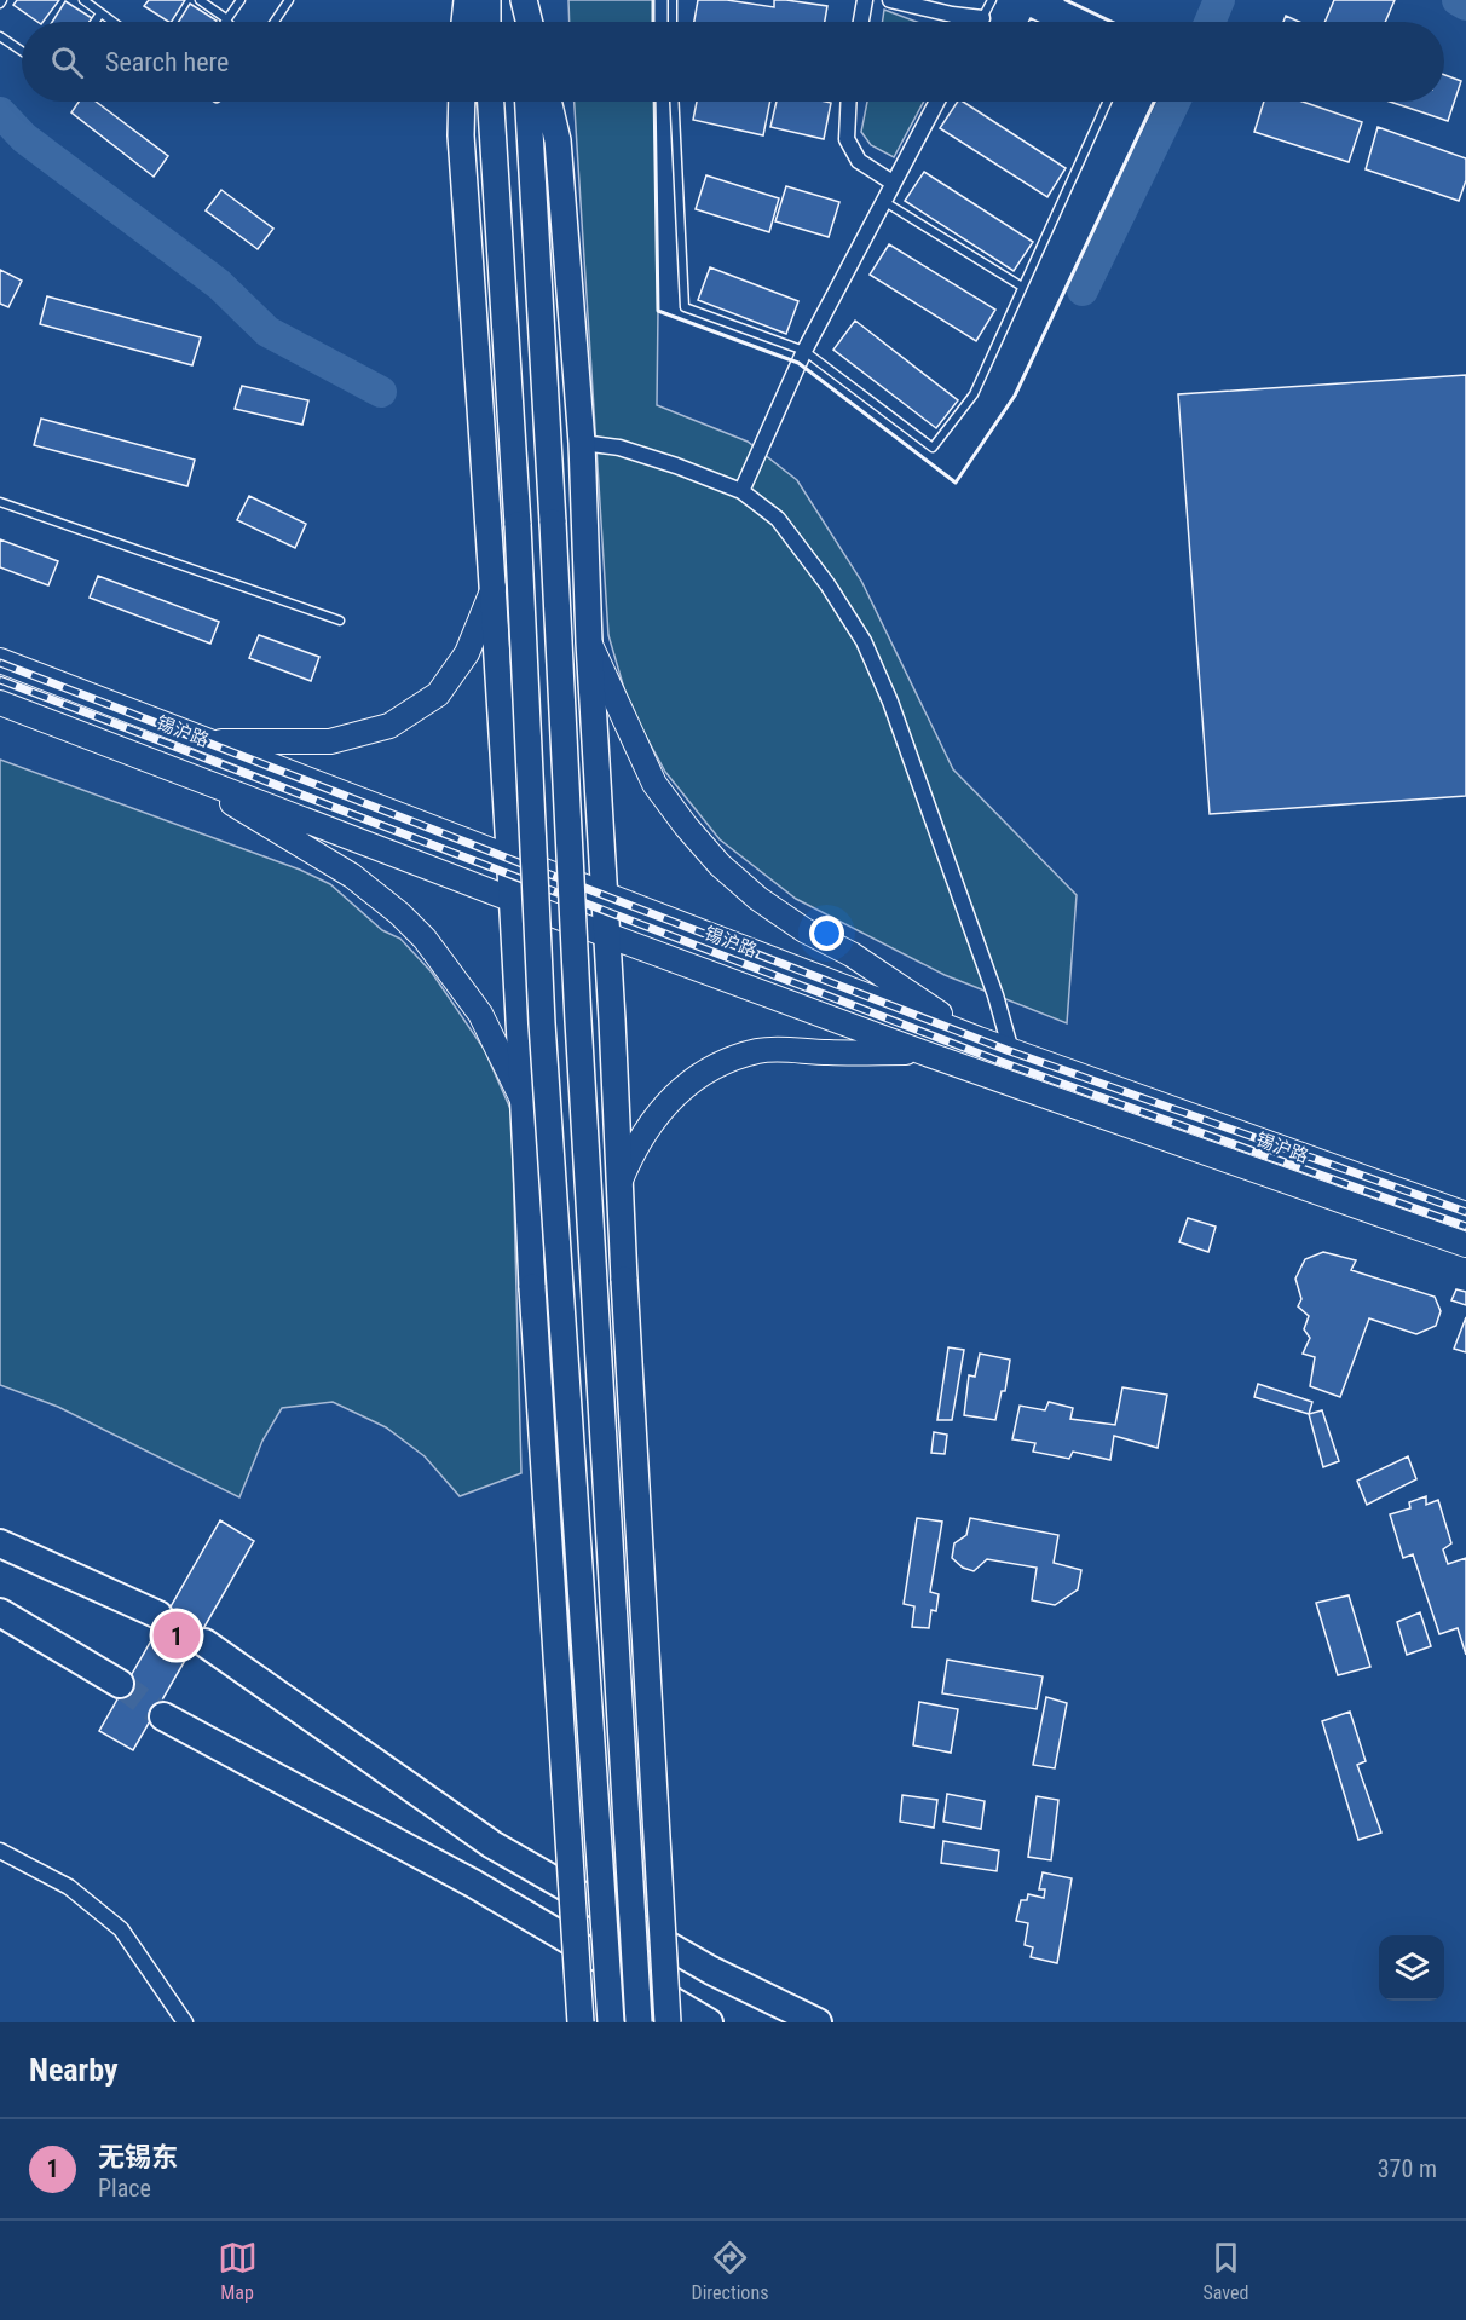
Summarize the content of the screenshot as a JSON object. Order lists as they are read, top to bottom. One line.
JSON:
{"streets":{"main road":["锡沪路"]},"page":{"search":"Search here","pins":"1","heading":"Nearby","list":[{"mark":"1","name":"无锡东","note":"Place","value":"370 m"}],"nav":["Map","Directions","Saved"]}}
